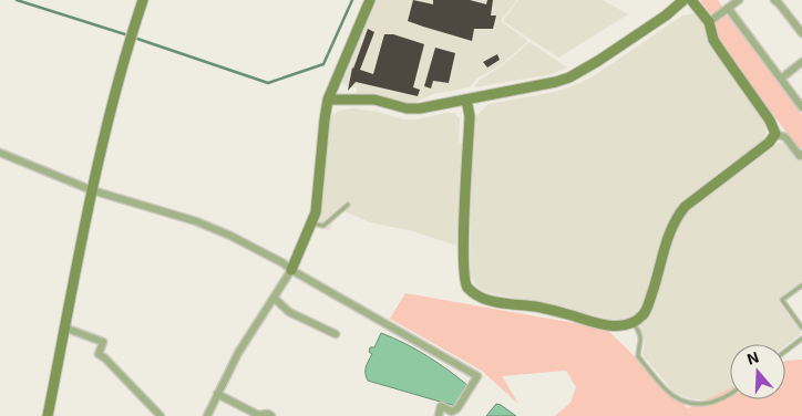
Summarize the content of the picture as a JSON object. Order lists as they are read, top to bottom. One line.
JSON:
{"north":"top"}
